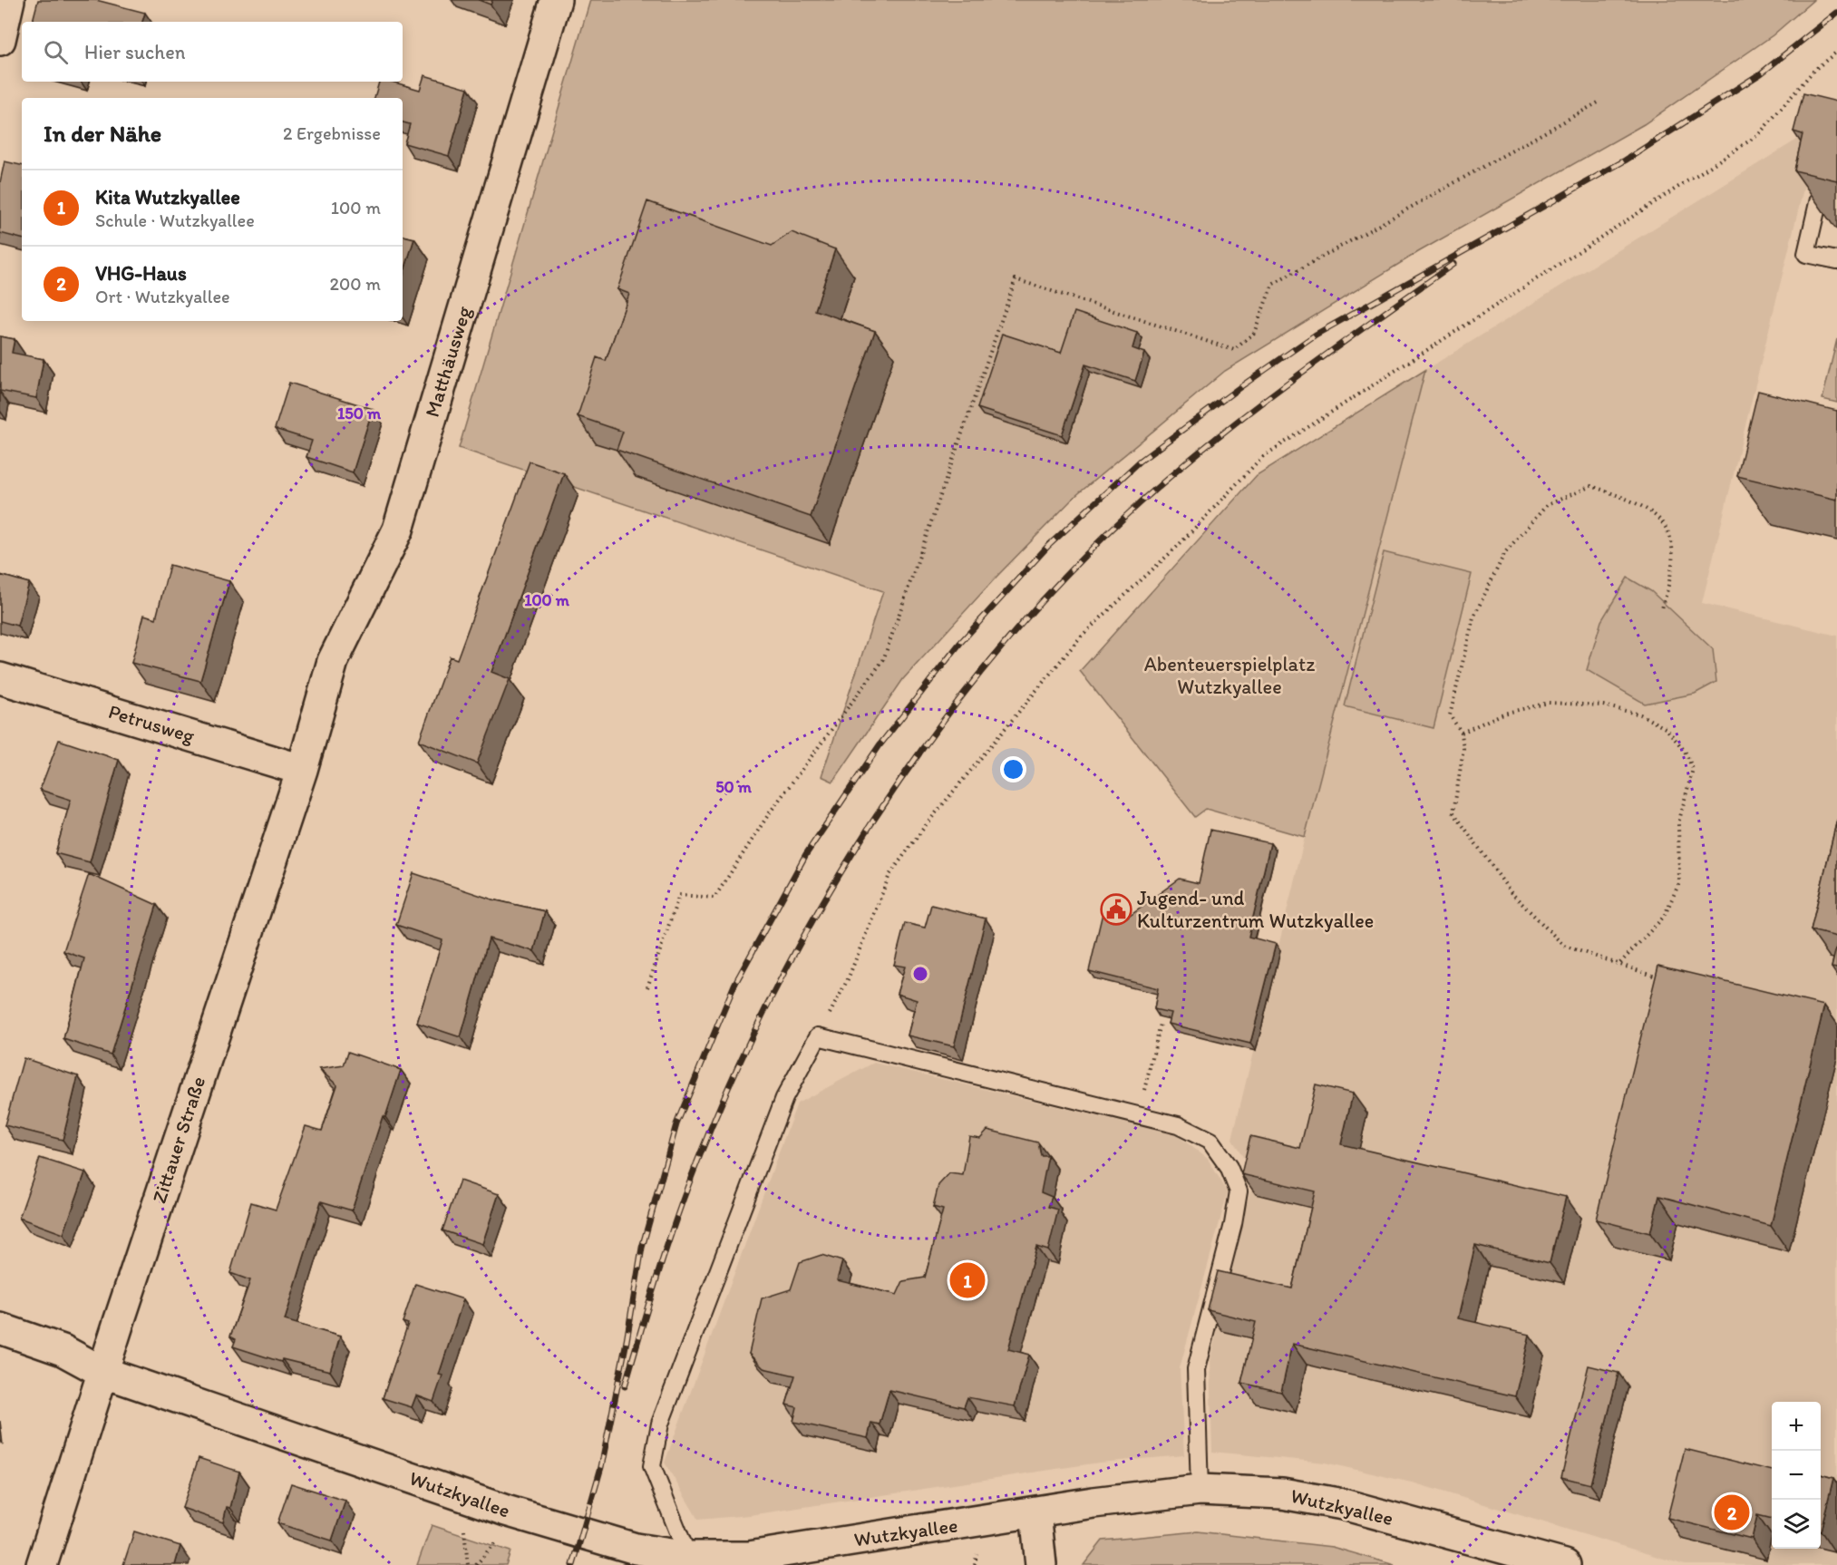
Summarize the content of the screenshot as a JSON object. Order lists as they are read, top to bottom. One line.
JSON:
{"streets":{"street":["Matthäusweg","Petrusweg","Zittauer Straße","Wutzkyallee"]},"crossings":[["Matthäusweg","Zittauer Straße"],["Petrusweg","Zittauer Straße"],["Zittauer Straße","Wutzkyallee"]],"parks":["Abenteuerspielplatz Wutzkyallee"],"places":{"public building":["Jugend- und Kulturzentrum Wutzkyallee"]},"page":{"search":"Hier suchen","heading":["In der Nähe","2 Ergebnisse"],"list":[{"mark":"1","name":"Kita Wutzkyallee","note":"Schule · Wutzkyallee","value":"100 m"},{"mark":"2","name":"VHG-Haus","note":"Ort · Wutzkyallee","value":"200 m"}],"pins":["1","2"],"map_buttons":["+","−"]},"rings":["150 m","100 m","50 m"]}
